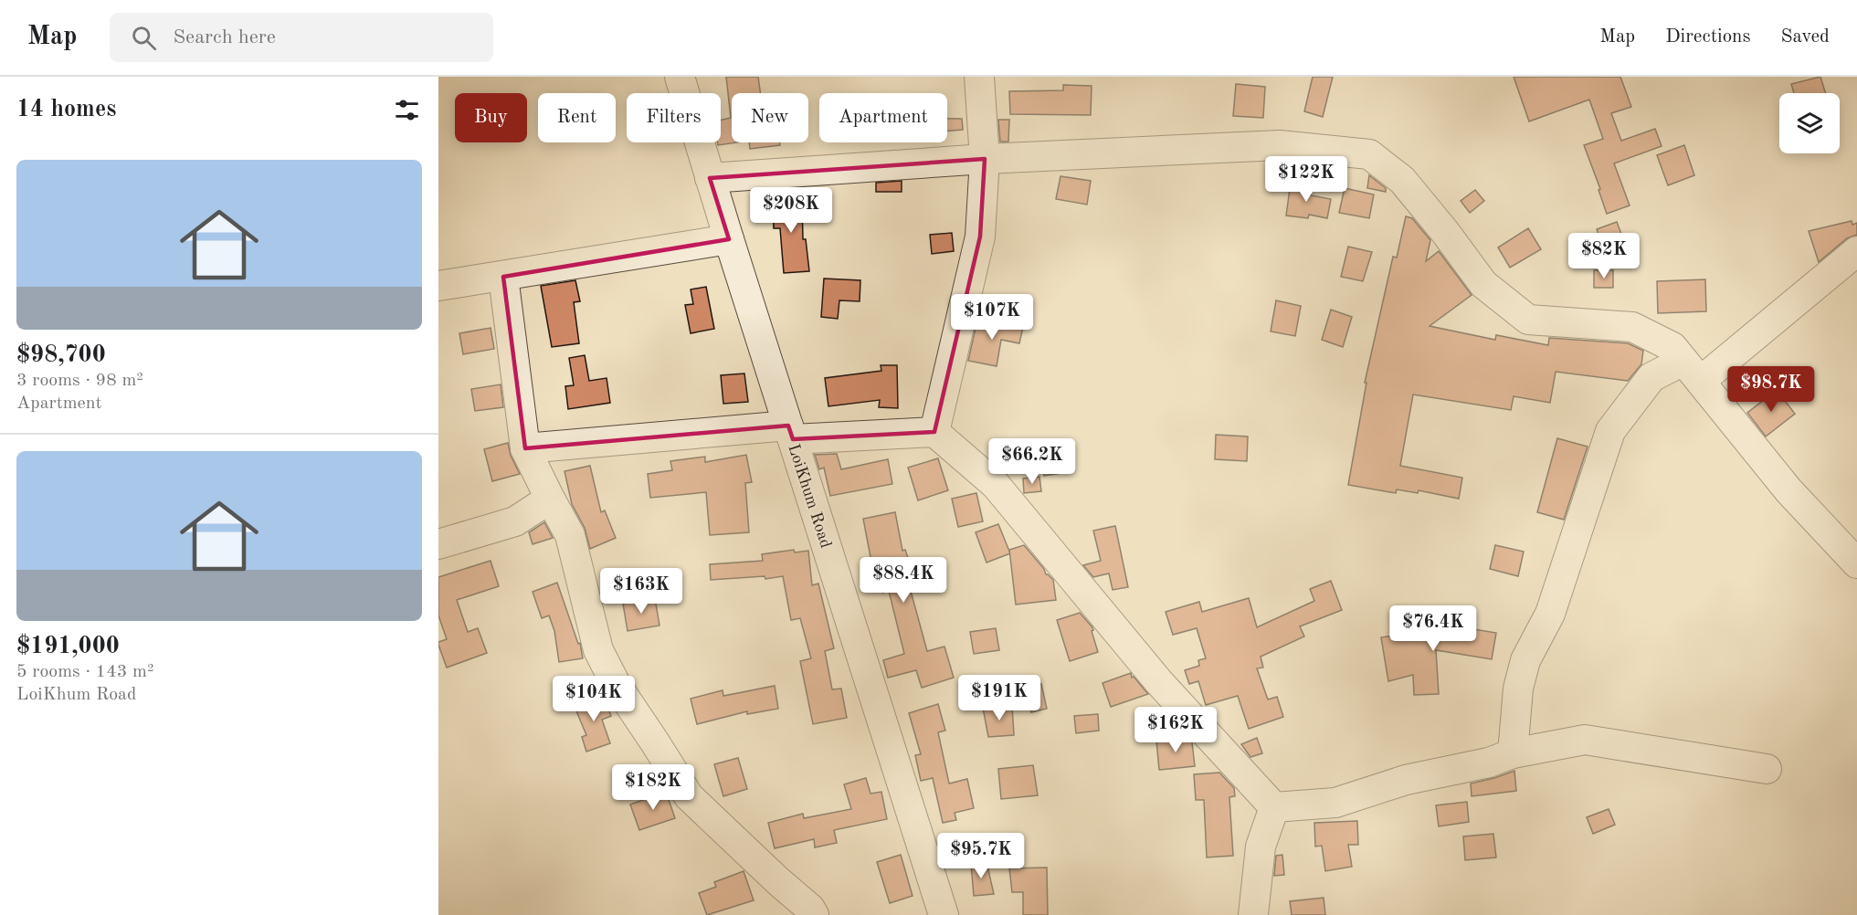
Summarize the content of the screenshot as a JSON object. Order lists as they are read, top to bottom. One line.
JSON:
{"streets":{"street":["LoiKhum Road"]},"page":{"header":"Map","search":"Search here","nav":["Map","Directions","Saved"],"heading":"14 homes","chip":["Buy","Rent","Filters","New","Apartment"],"list":[{"name":"$98,700","note":"3 rooms · 98 m² · Apartment"},{"name":"$191,000","note":"5 rooms · 143 m² · LoiKhum Road"}],"price":["$122K","$208K","$82K","$107K","$98.7K","$66.2K","$88.4K","$163K","$76.4K","$191K","$104K","$162K","$182K","$95.7K"]}}
